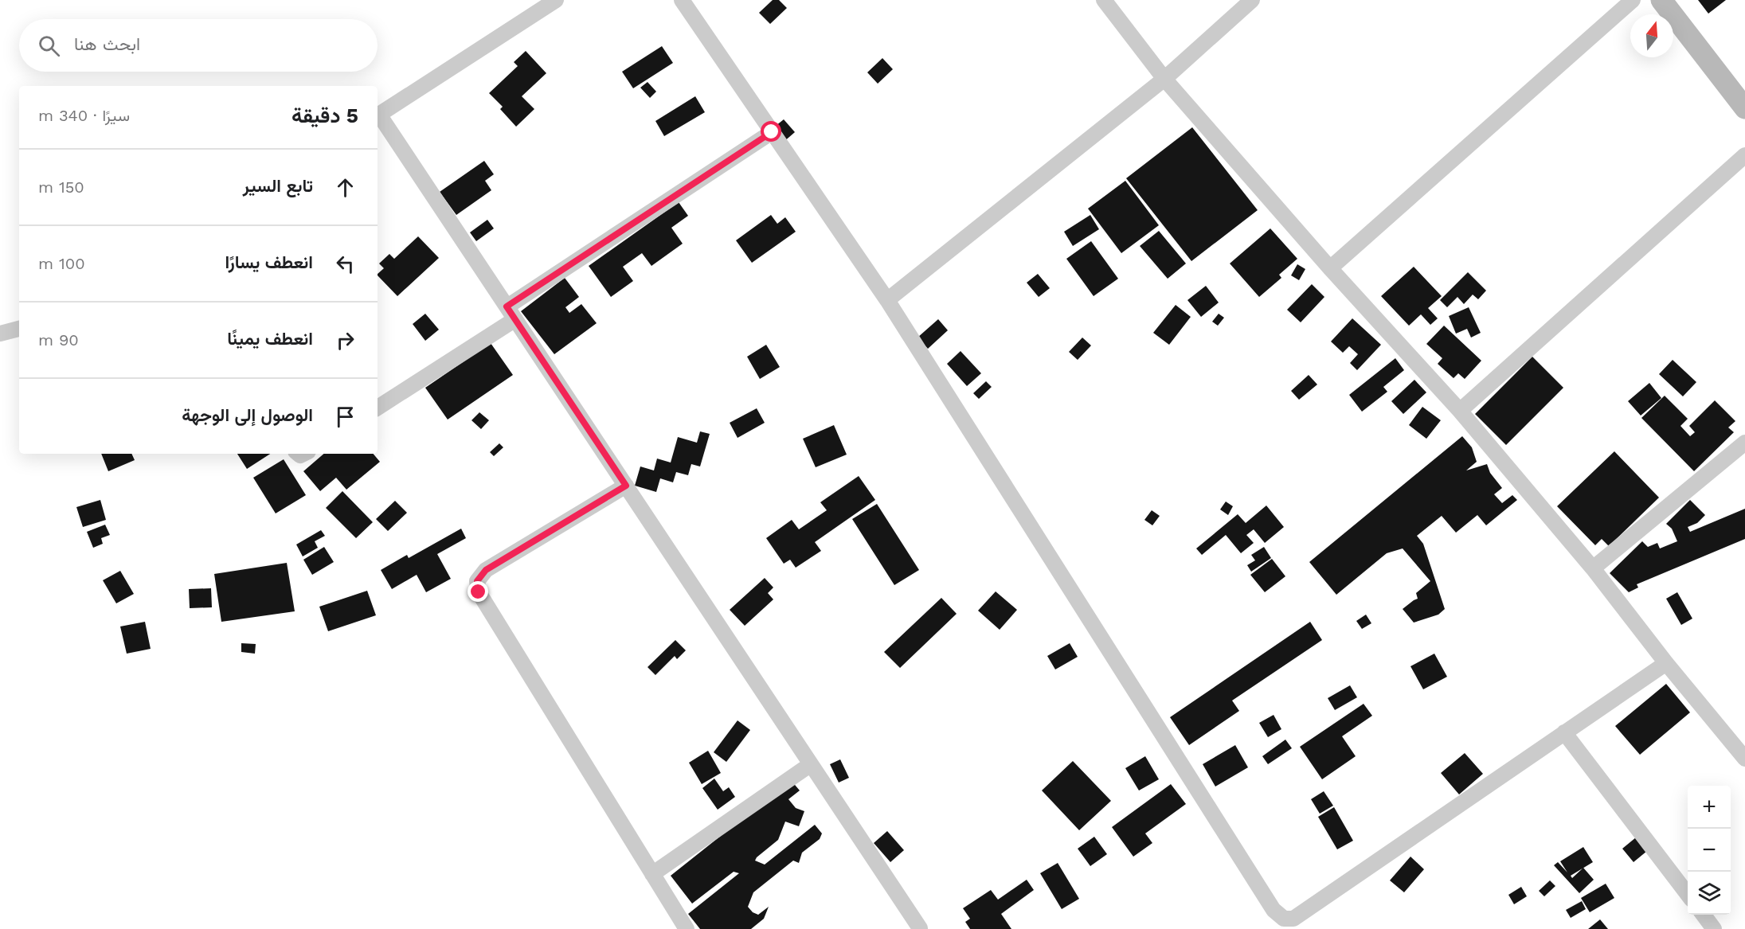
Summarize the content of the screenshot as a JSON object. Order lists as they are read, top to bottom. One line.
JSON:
{"north":"top","page":{"search":"ابحث هنا","heading":["5 دقيقة","سيرًا · 340 m"],"list":[["تابع السير","150 m"],["انعطف يسارًا","100 m"],["انعطف يمينًا","90 m"],"الوصول إلى الوجهة"],"map_buttons":["+","−"]}}
